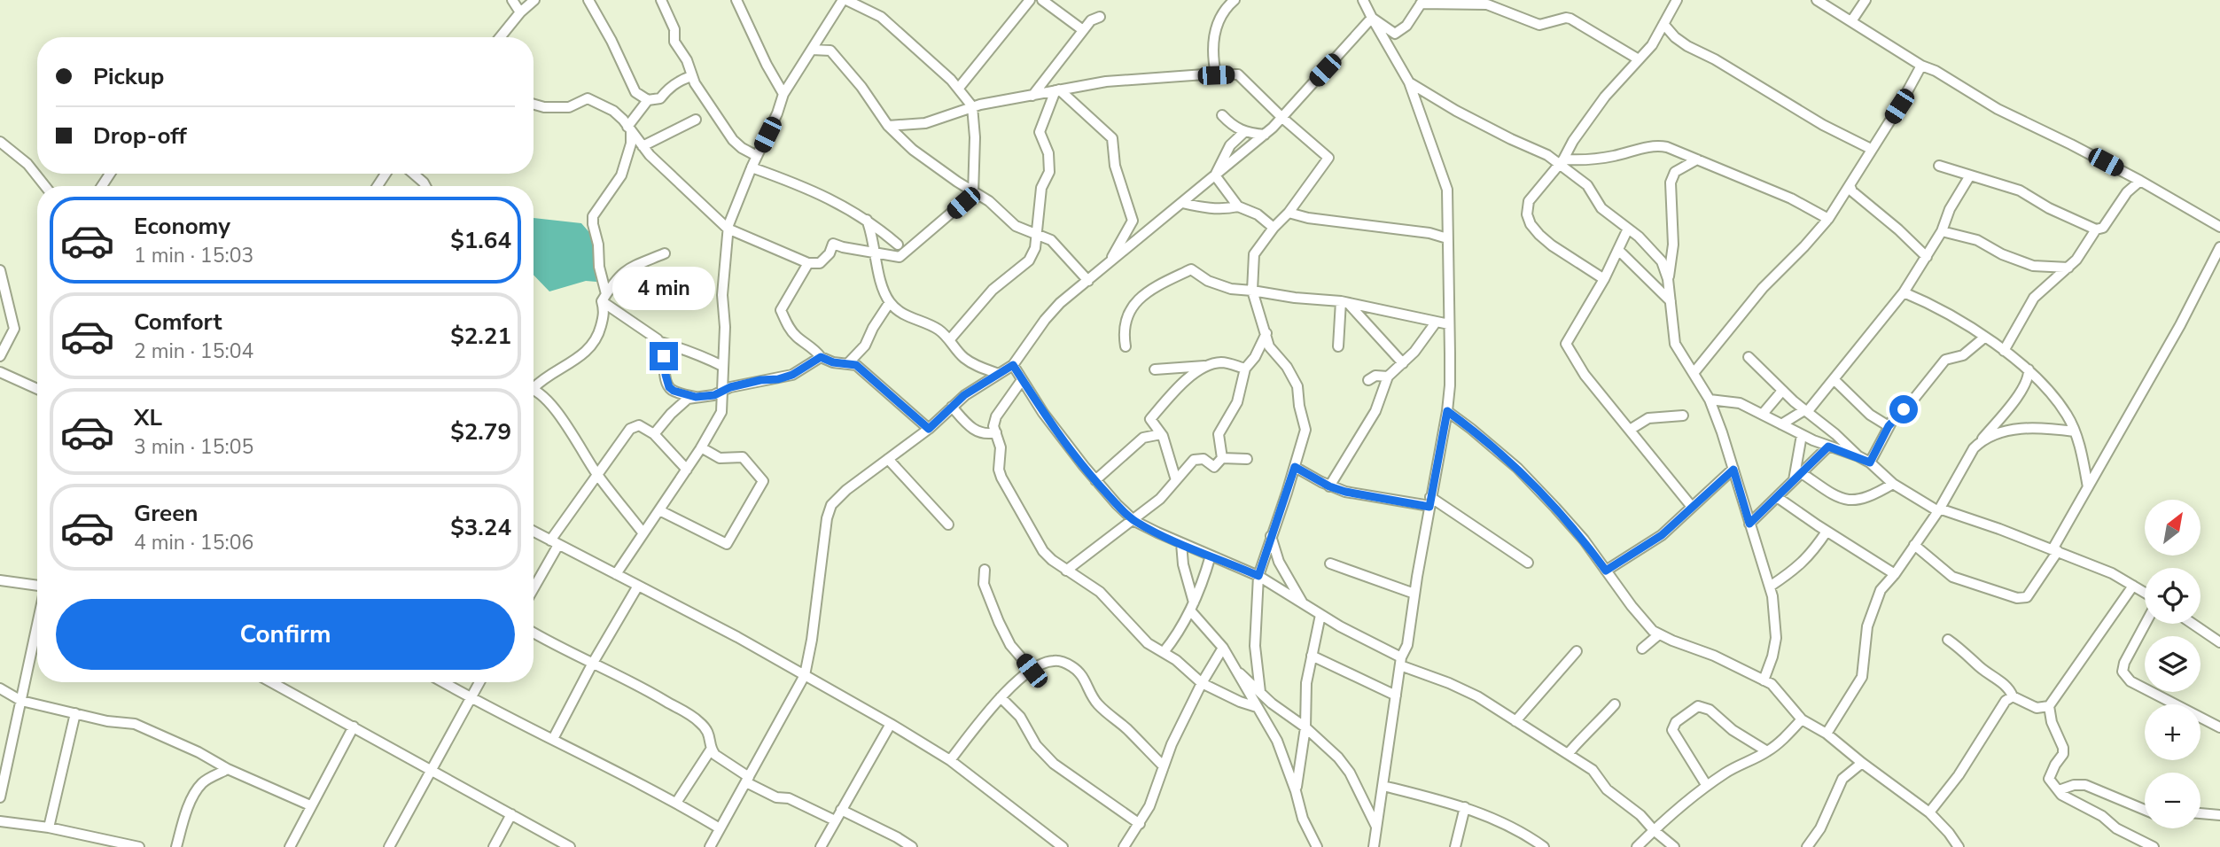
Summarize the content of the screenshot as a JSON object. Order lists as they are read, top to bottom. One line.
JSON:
{"north":"top right","page":{"banner":["Pickup","Drop-off"],"list":[{"name":"Economy","note":"1 min · 15:03","value":"$1.64"},{"name":"Comfort","note":"2 min · 15:04","value":"$2.21"},{"name":"XL","note":"3 min · 15:05","value":"$2.79"},{"name":"Green","note":"4 min · 15:06","value":"$3.24"}],"bubble":"4 min","map_buttons":["+","−"],"buttons":"Confirm"}}
